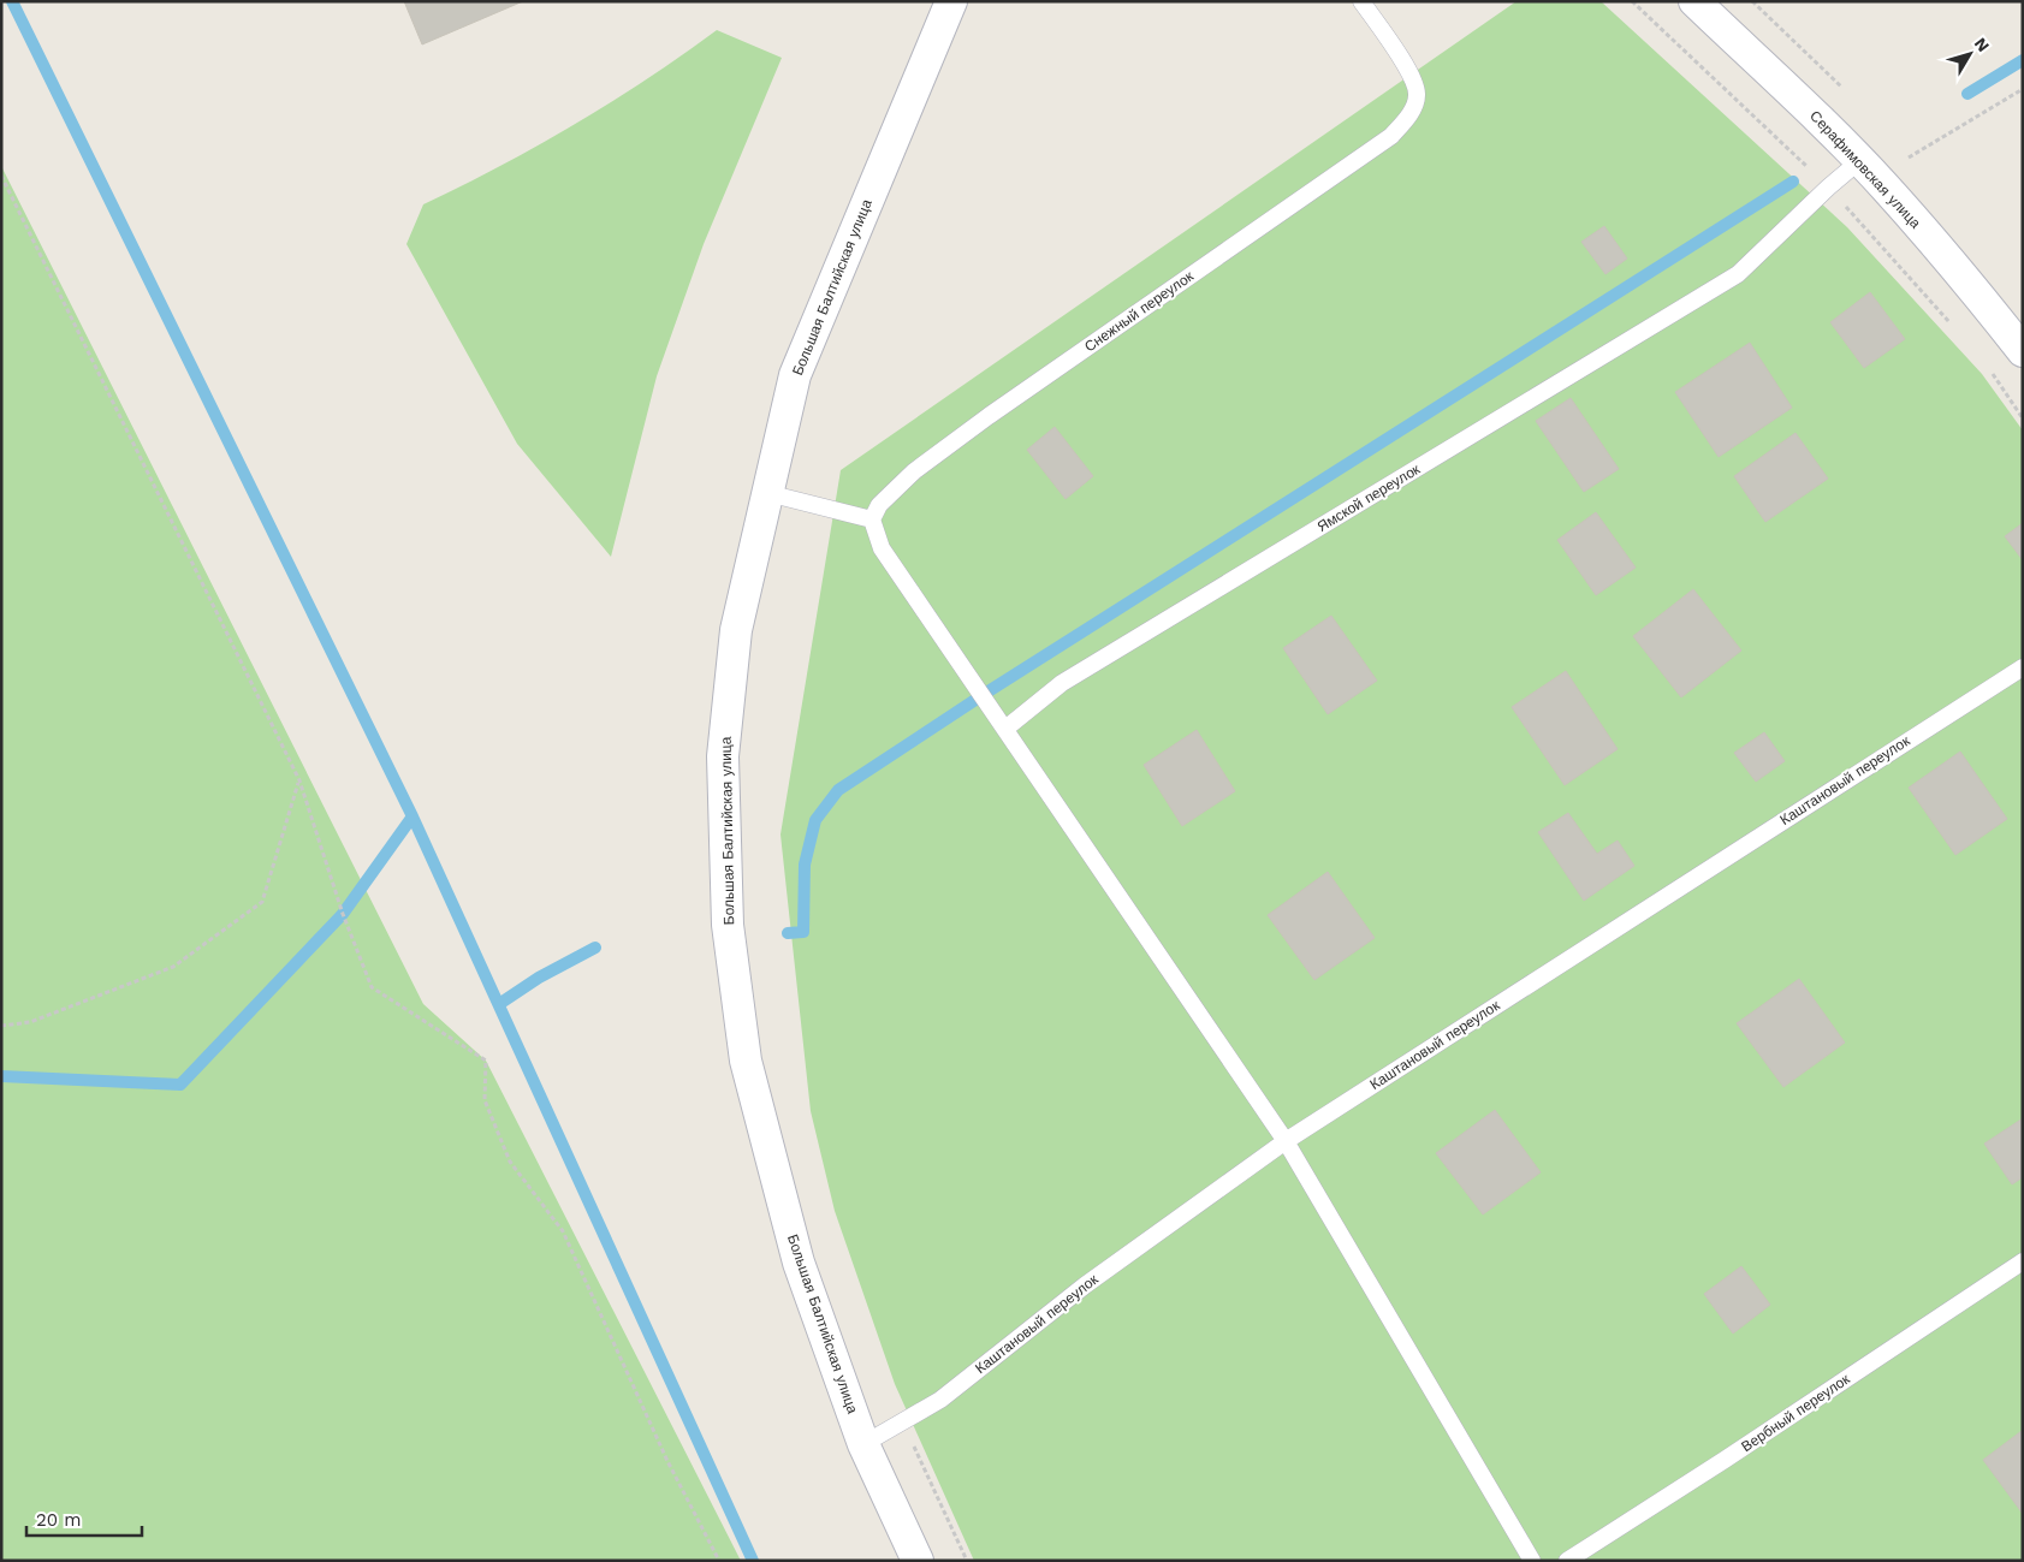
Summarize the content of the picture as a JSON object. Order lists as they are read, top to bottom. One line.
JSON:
{"streets":{"street":["Серафимовская улица","Большая Балтийская улица"],"lane":["Снежный переулок","Ямской переулок","Каштановый переулок","Вербный переулок"]},"crossings":[["Серафимовская улица","Ямской переулок"],["Большая Балтийская улица","Каштановый переулок"]],"scale_bar":"20 m","north":"top right"}
